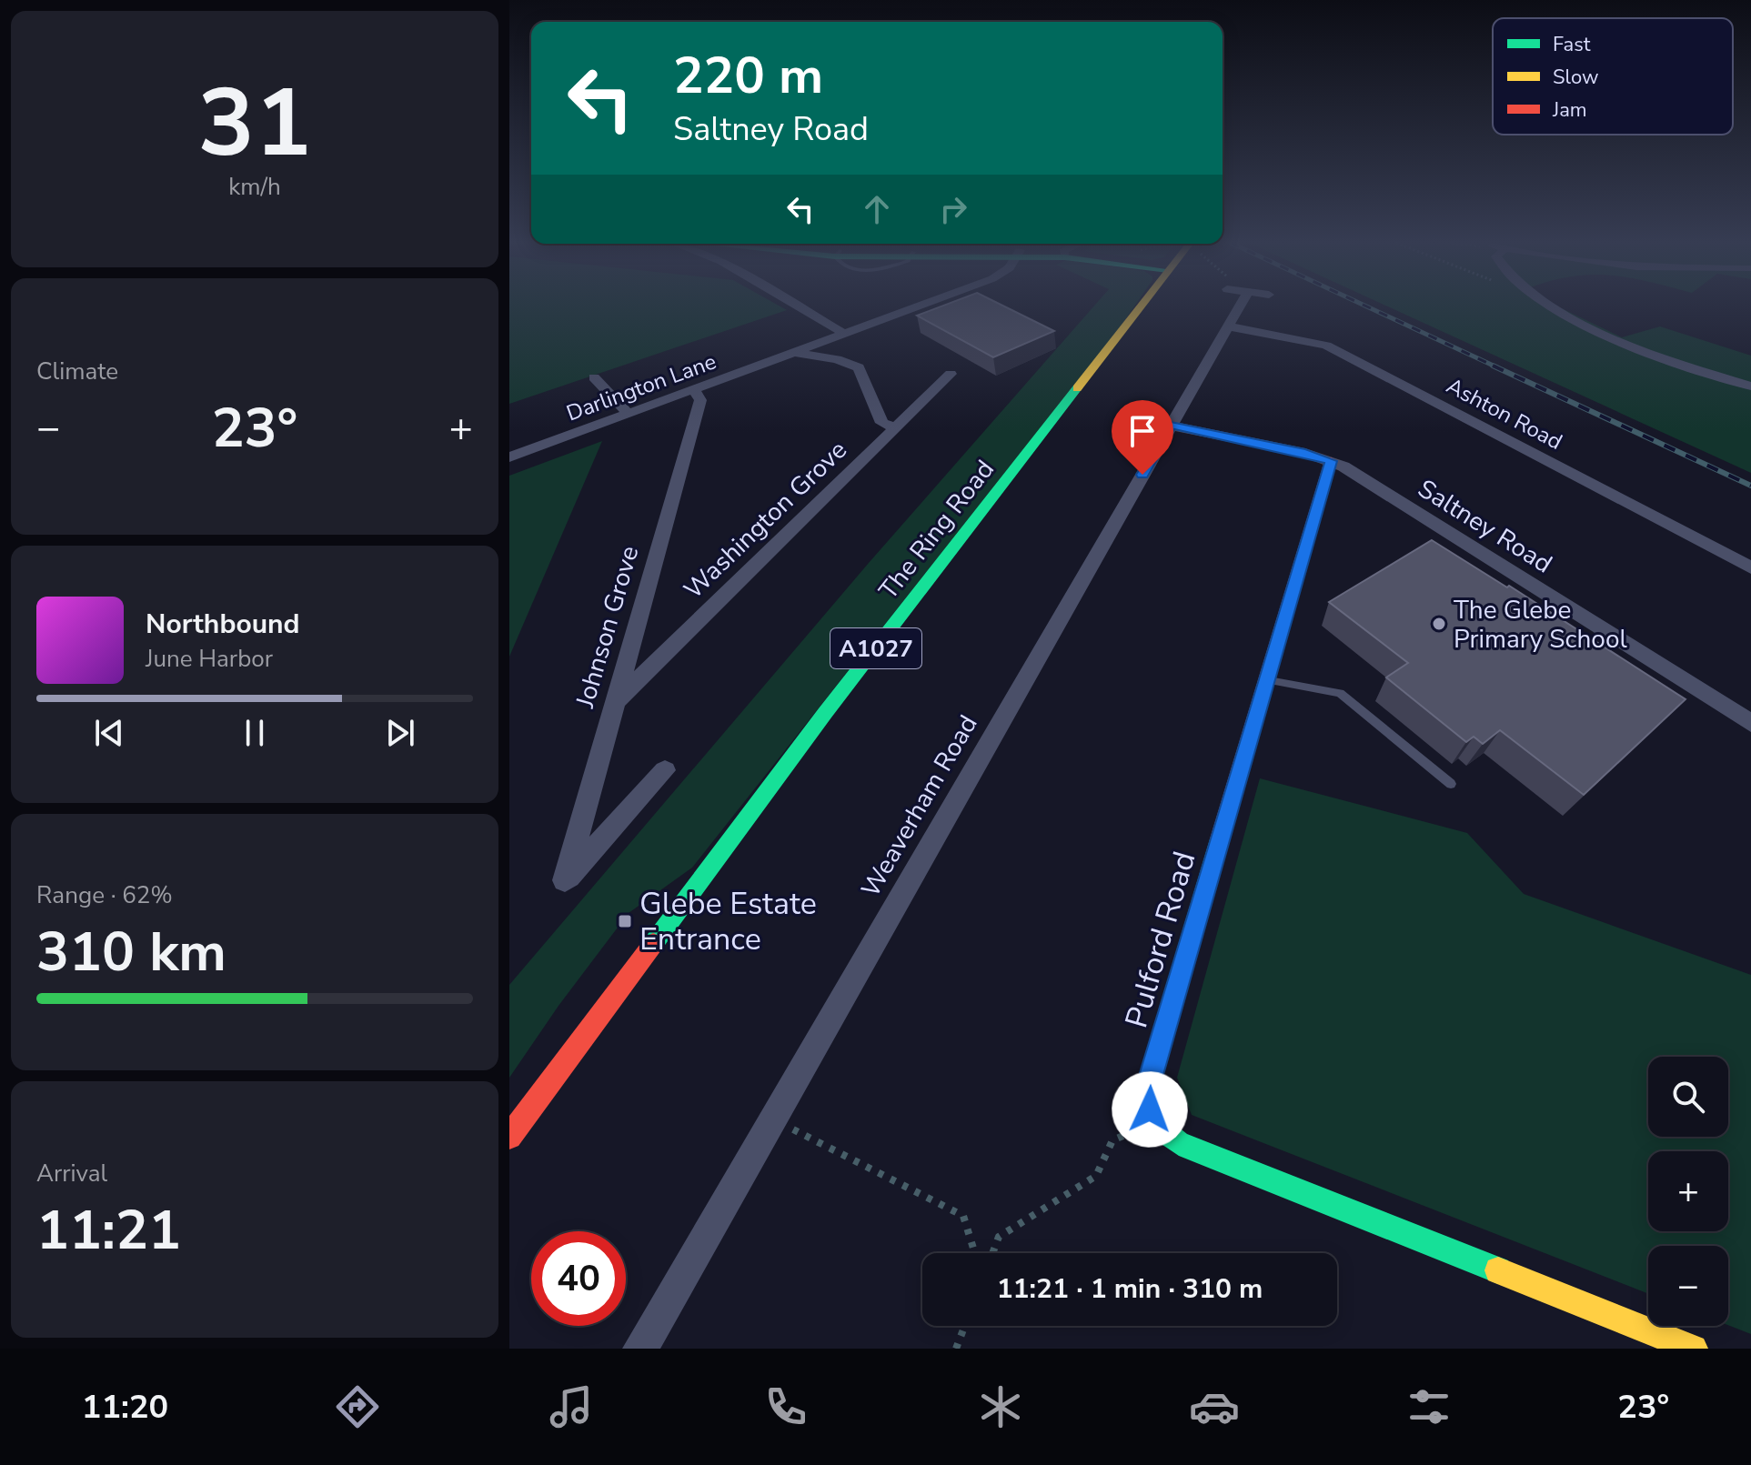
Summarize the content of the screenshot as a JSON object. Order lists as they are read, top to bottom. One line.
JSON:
{"streets":{"street":["Darlington Lane","Ashton Road","Washington Grove","Saltney Road","The Ring Road","Johnson Grove","A1027","Weaverham Road","Pulford Road"]},"crossings":[["Darlington Lane","Johnson Grove"],["Ashton Road","Weaverham Road"],["Washington Grove","Johnson Grove"],["Saltney Road","Weaverham Road"],["Saltney Road","Pulford Road"]],"places":{"other":["The Glebe Primary School"],"transit":["Glebe Estate Entrance"]},"legend":["Fast","Slow","Jam"],"page":{"tile":[["31","km/h"],"Climate",["Range · 62%","310 km"],["Arrival","11:21"]],"turn":["220 m","Saltney Road"],"heat":["−","23°","+"],"song":["Northbound","June Harbor"],"map_buttons":["+","−"],"limit":"40","trip":"11:21 · 1 min · 310 m","tabs":["11:20","23°"]}}
